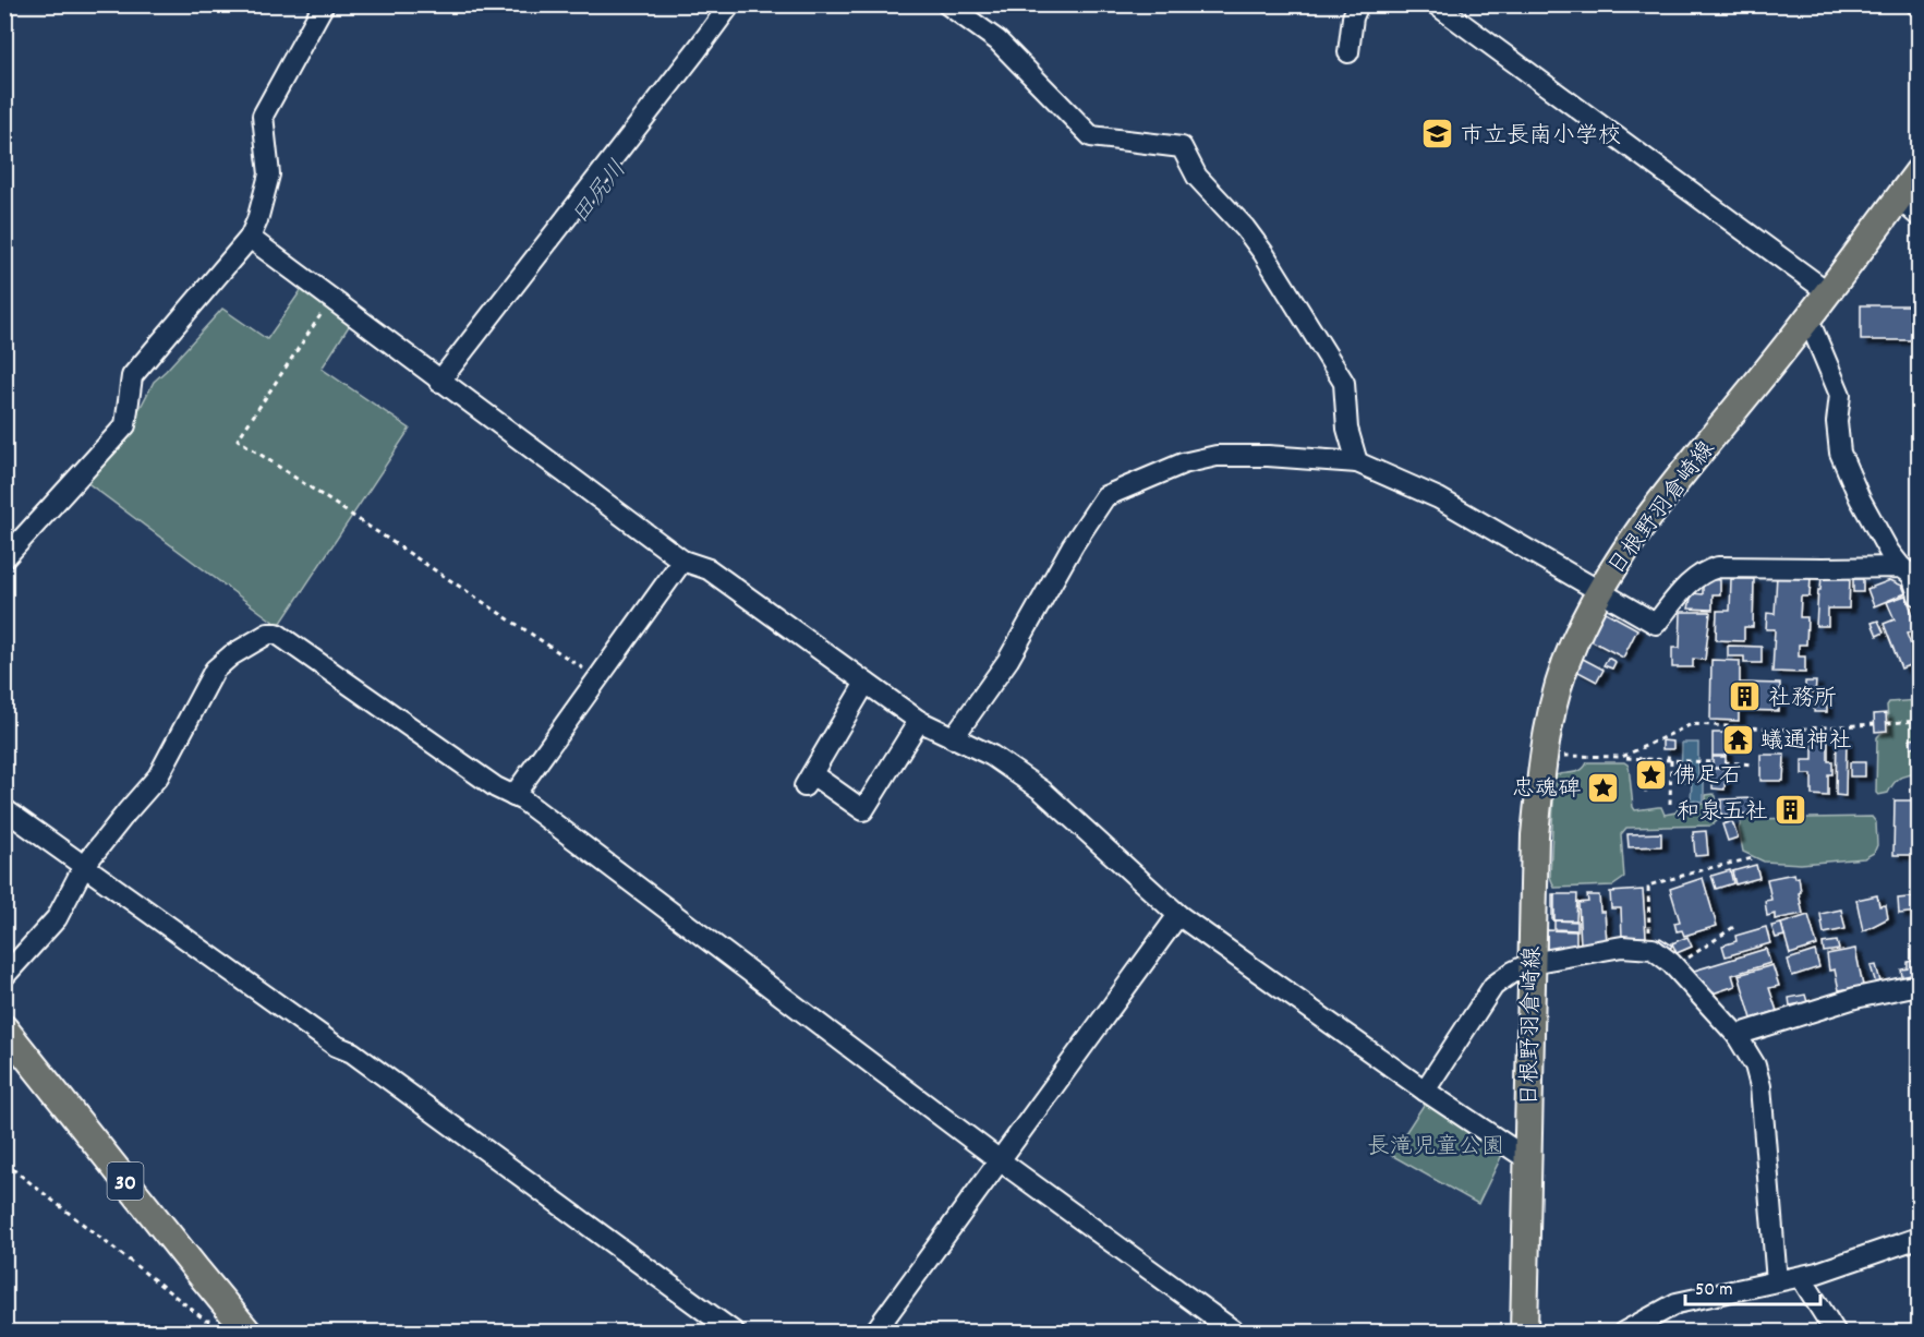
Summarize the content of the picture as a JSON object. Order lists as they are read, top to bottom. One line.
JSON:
{"streets":{"main road":["日根野羽倉崎線","30"]},"water":["田尻川"],"parks":["長滝児童公園"],"places":{"school or university":["市立長南小学校"],"building":["社務所","和泉五社"],"temple":["蟻通神社"],"place":["佛足石","忠魂碑"]},"scale_bar":"50 m"}
